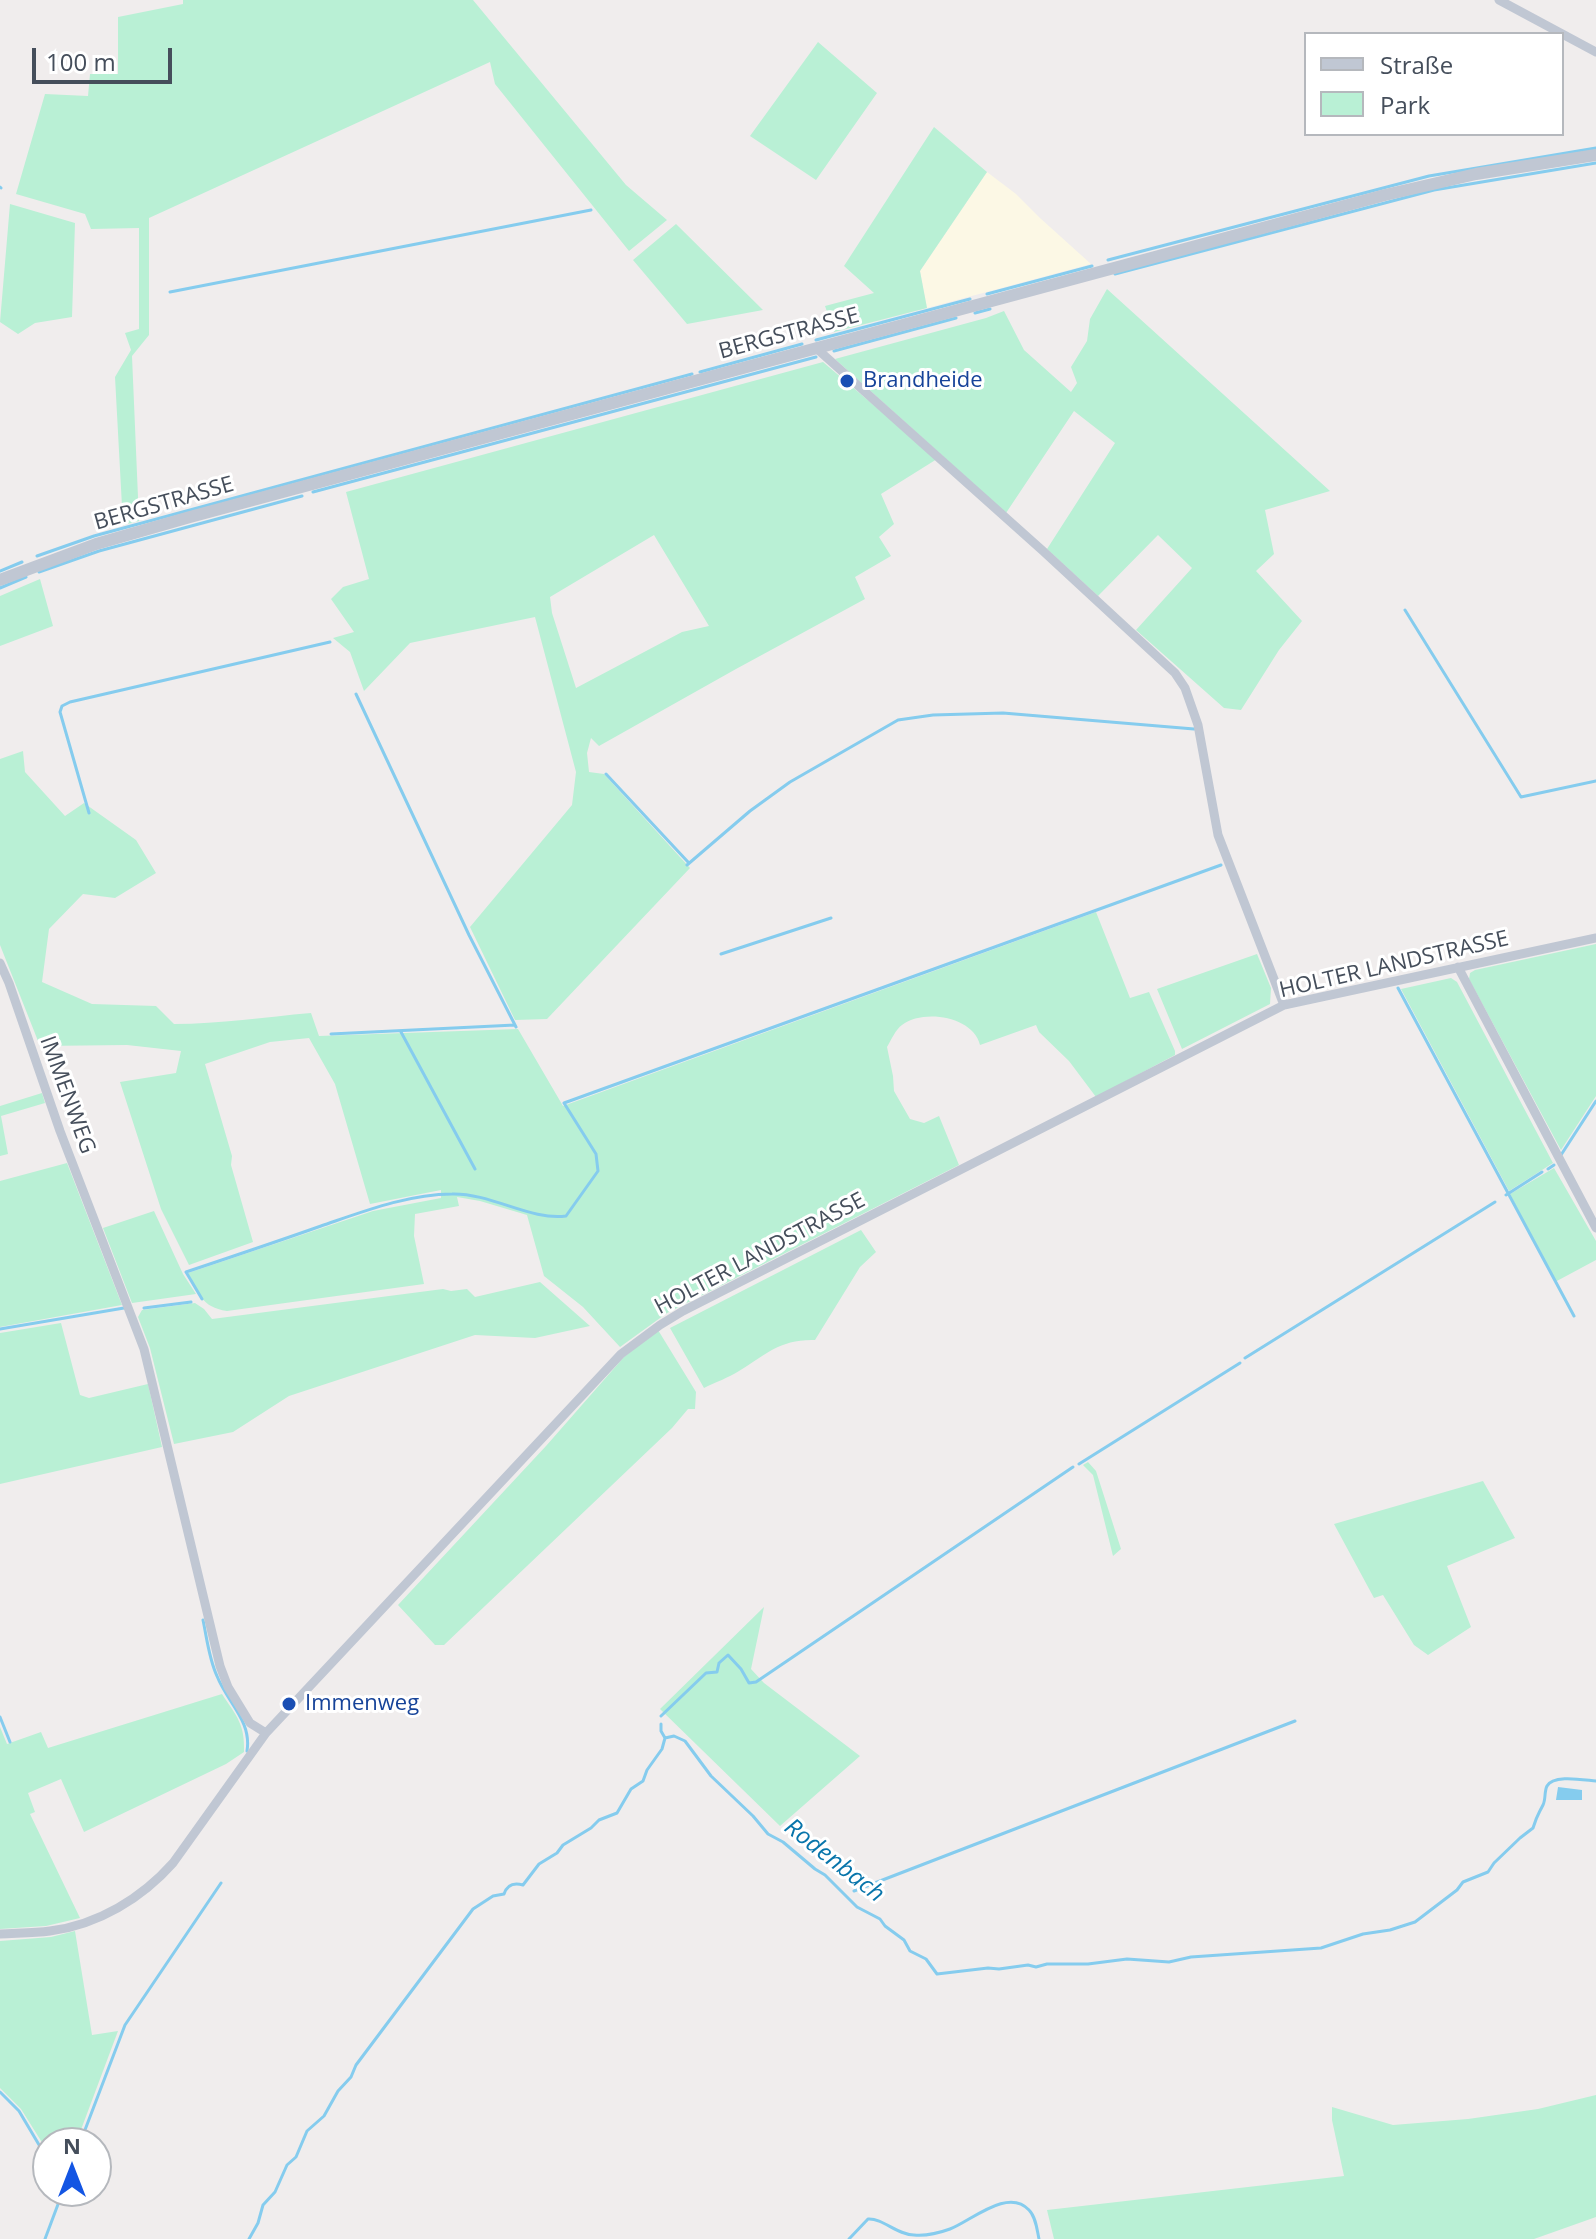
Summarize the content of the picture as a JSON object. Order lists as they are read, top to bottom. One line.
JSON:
{"streets":{"street":["BERGSTRASSE","HOLTER LANDSTRASSE","IMMENWEG"]},"crossings":[["HOLTER LANDSTRASSE","IMMENWEG"]],"water":["Rodenbach"],"places":["Brandheide","Immenweg"],"legend":["Straße","Park"],"scale_bar":"100 m","north":"top"}
